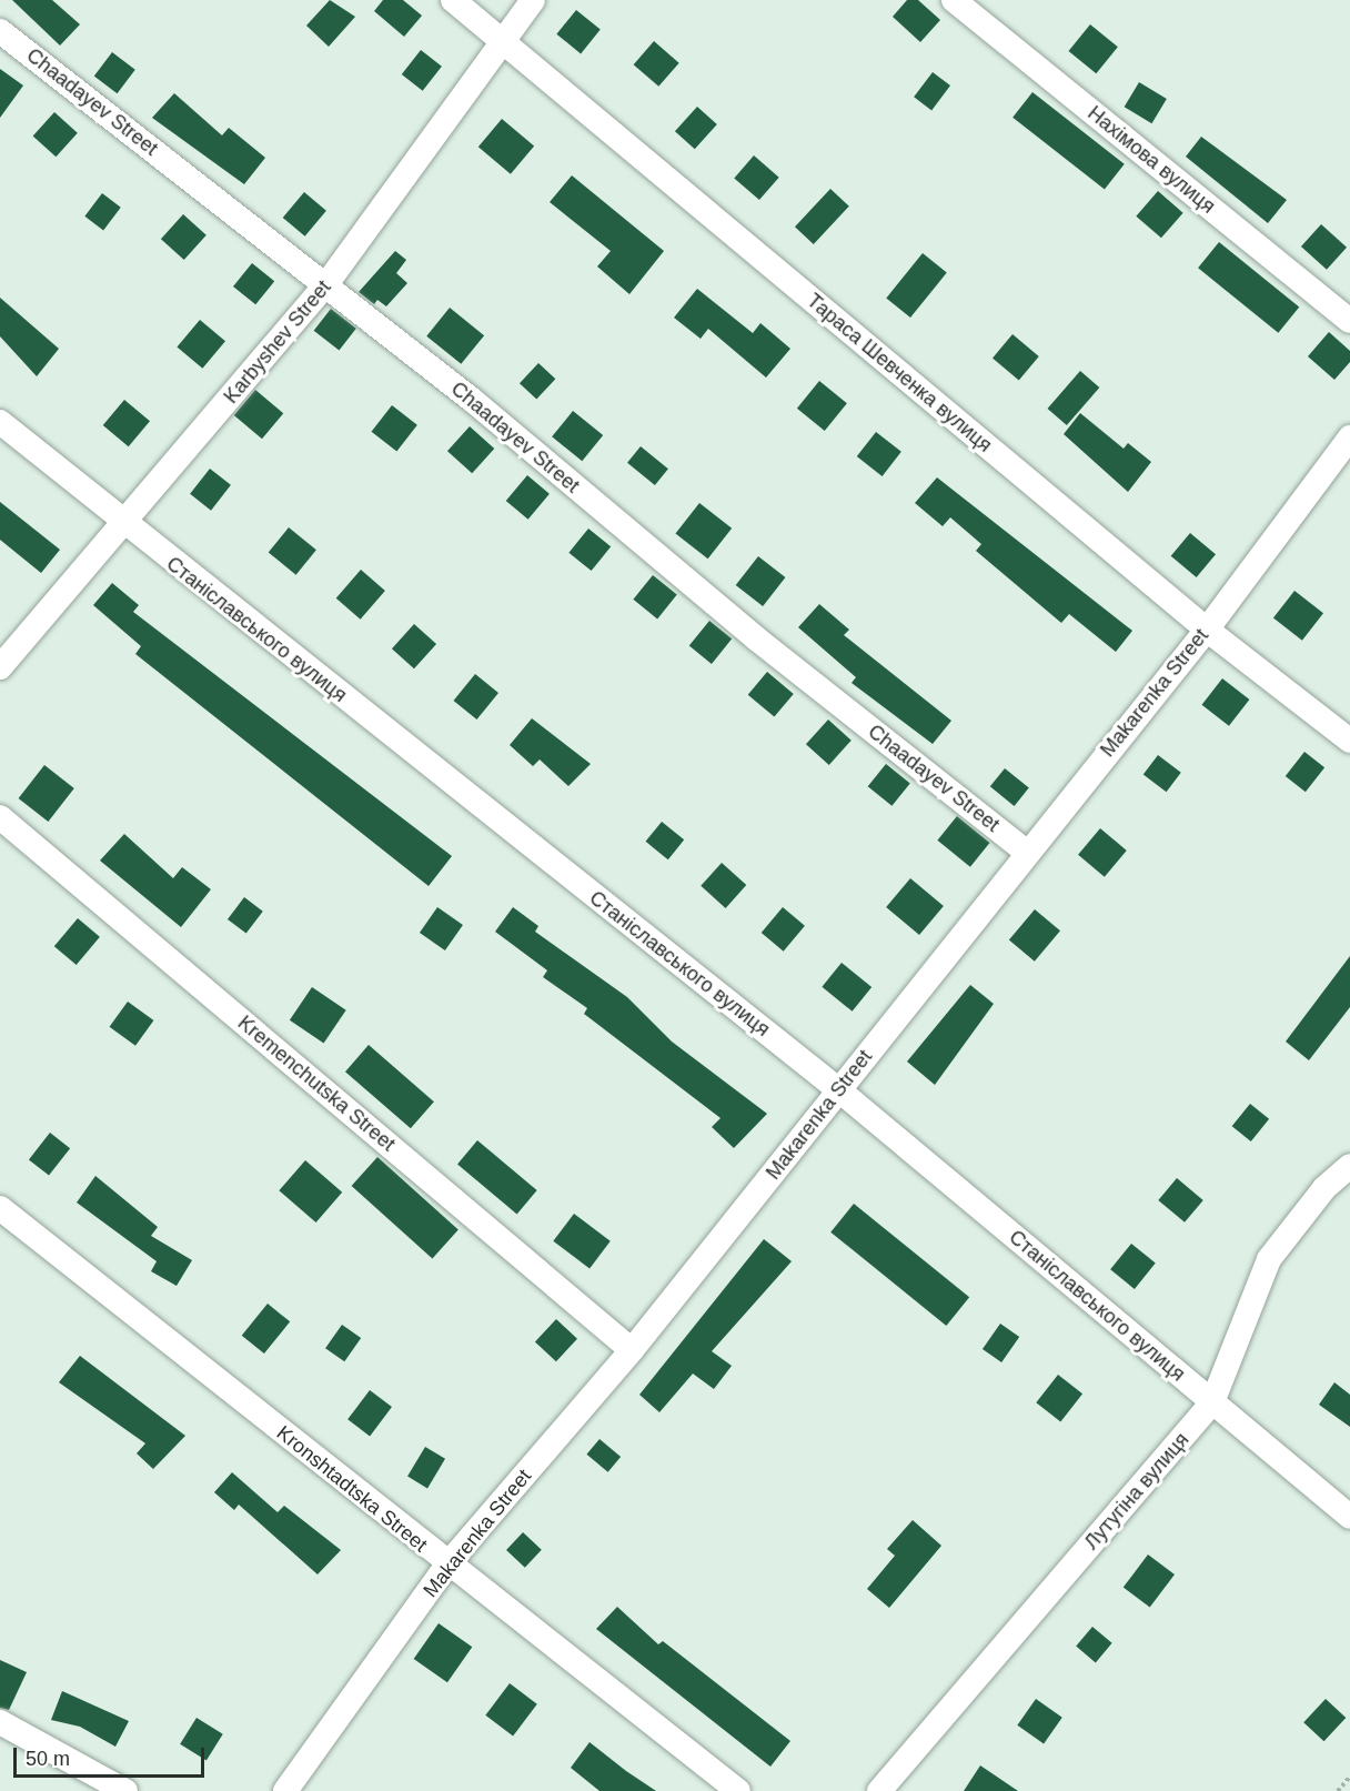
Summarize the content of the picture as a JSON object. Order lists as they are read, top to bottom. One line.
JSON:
{"streets":{"street":["Chaadayev Street","Нахімова вулиця","Karbyshev Street","Тараса Шевченка вулиця","Станіславського вулиця","Makarenka Street","Kremenchutska Street","Kronshtadtska Street","Лутугіна вулиця"]},"crossings":[["Chaadayev Street","Karbyshev Street"],["Chaadayev Street","Makarenka Street"],["Karbyshev Street","Тараса Шевченка вулиця"],["Karbyshev Street","Станіславського вулиця"],["Тараса Шевченка вулиця","Makarenka Street"],["Станіславського вулиця","Makarenka Street"],["Станіславського вулиця","Лутугіна вулиця"],["Makarenka Street","Kremenchutska Street"],["Makarenka Street","Kronshtadtska Street"]],"scale_bar":"50 m"}
